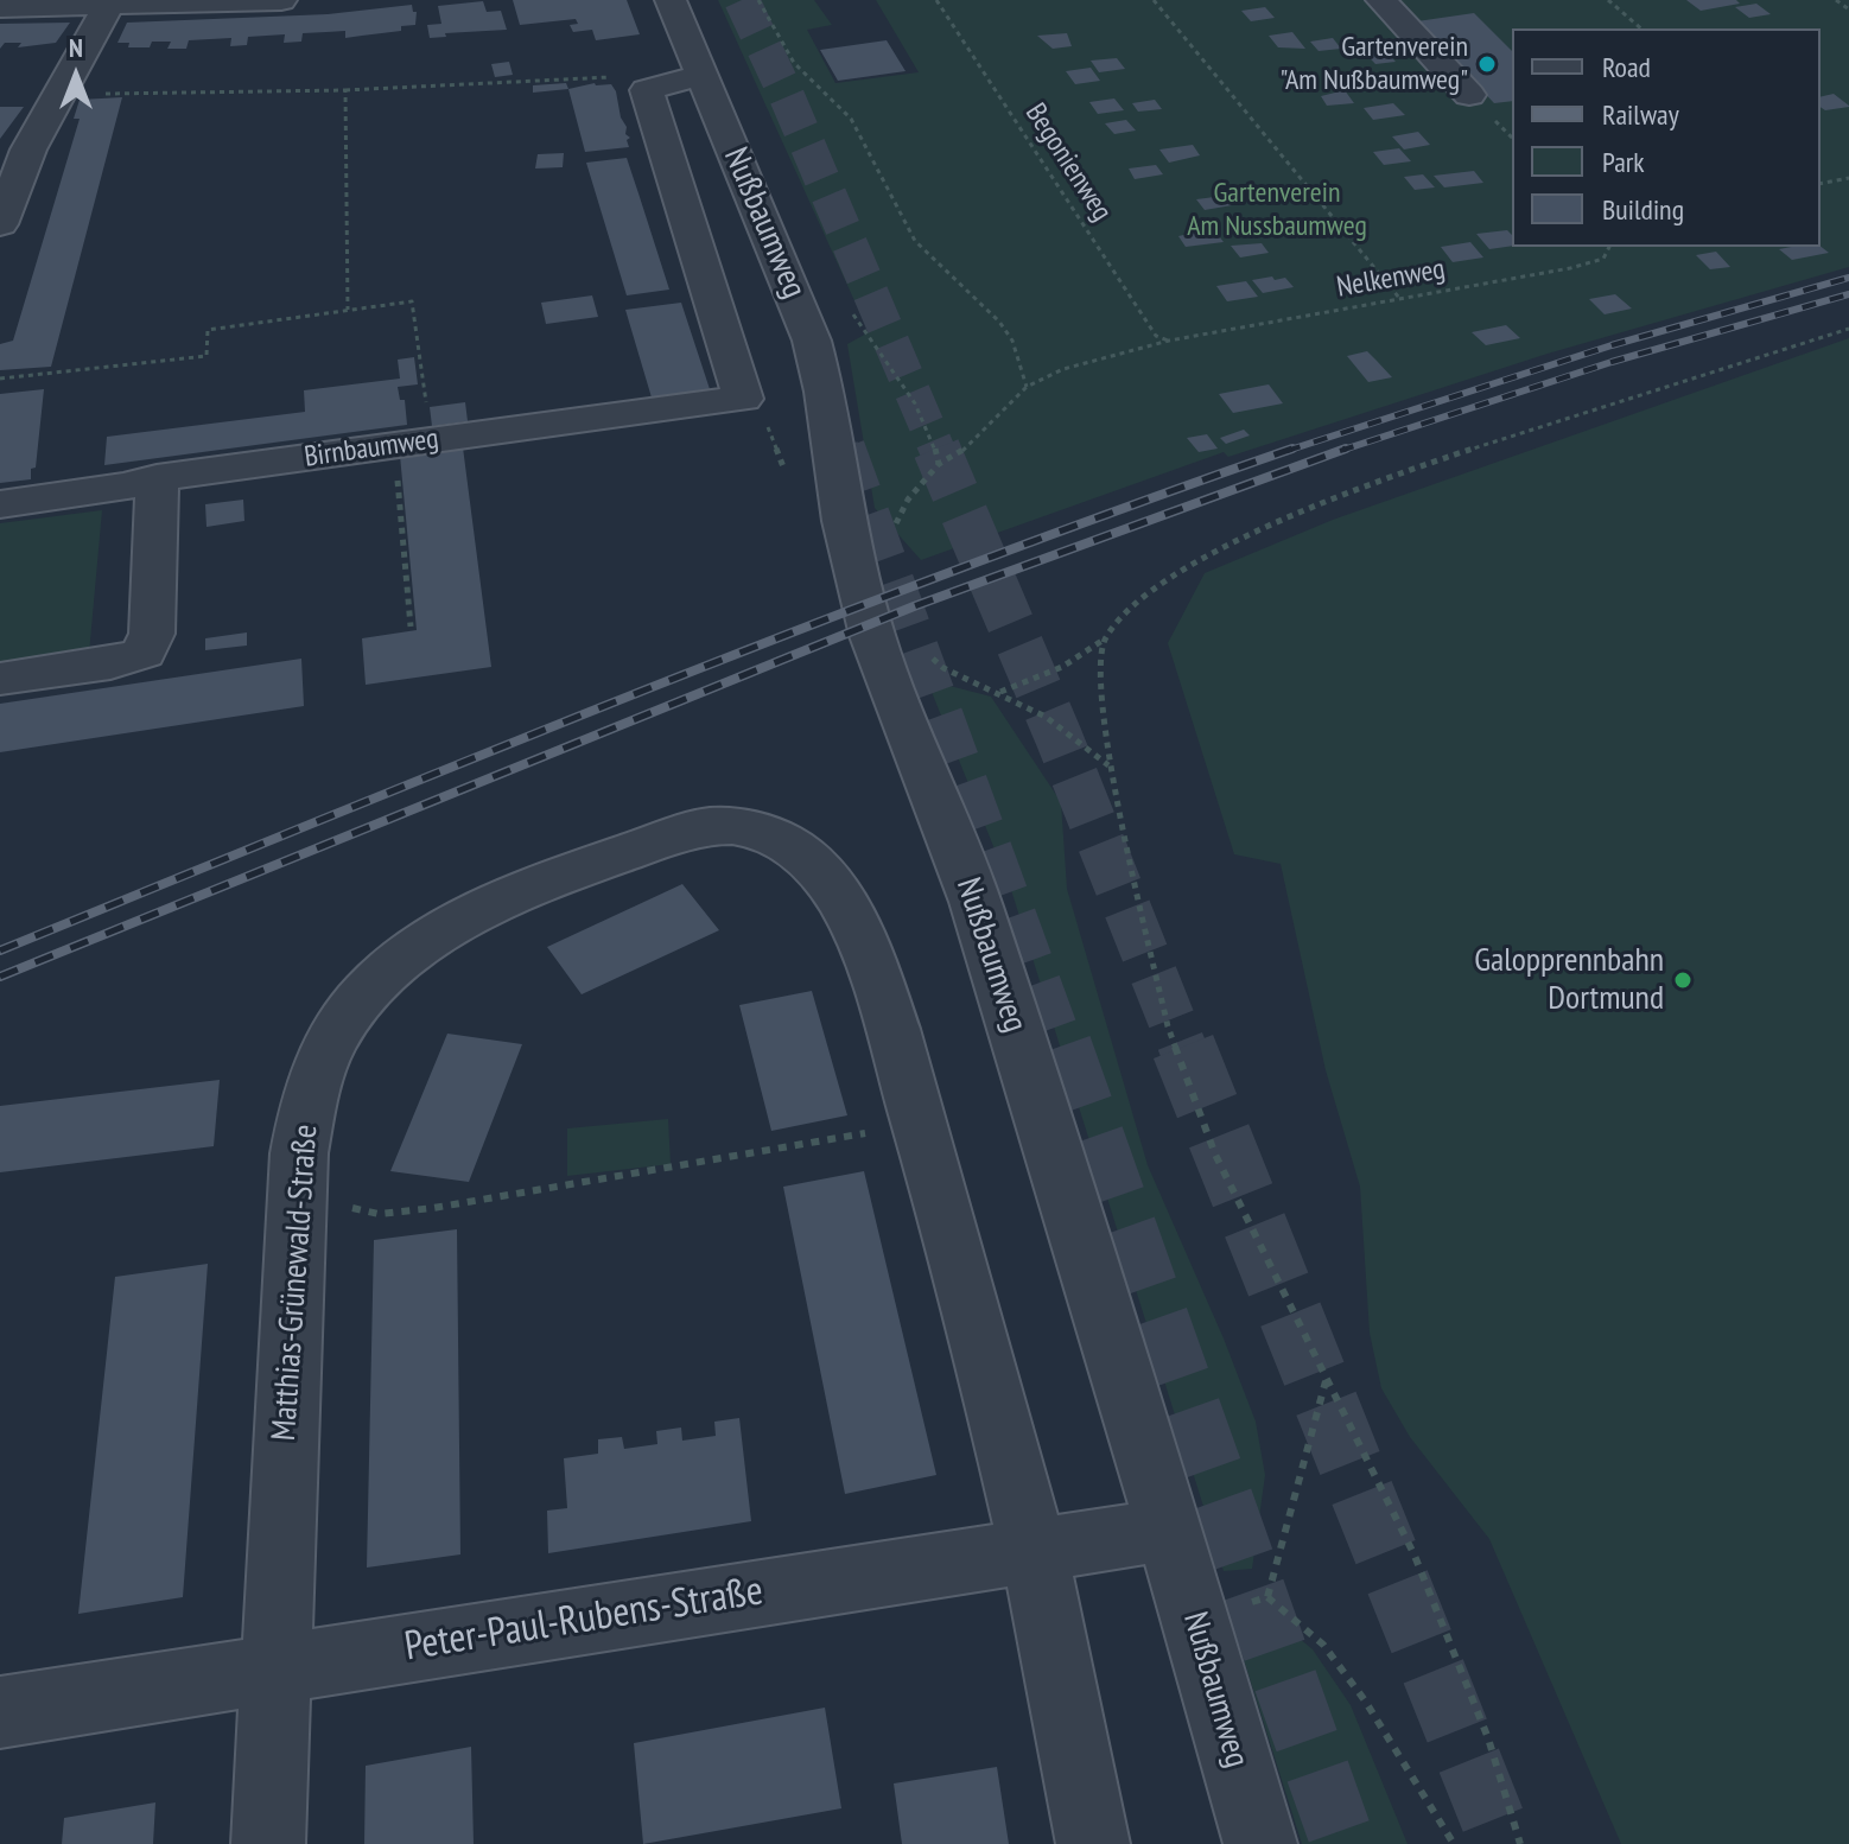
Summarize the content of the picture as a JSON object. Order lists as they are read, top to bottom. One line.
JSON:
{"streets":{"street":["Nußbaumweg","Birnbaumweg","Matthias-Grünewald-Straße","Peter-Paul-Rubens-Straße"],"path":["Begonienweg","Nelkenweg"]},"crossings":[["Begonienweg","Nelkenweg"],["Nußbaumweg","Birnbaumweg"],["Nußbaumweg","Peter-Paul-Rubens-Straße"],["Matthias-Grünewald-Straße","Peter-Paul-Rubens-Straße"]],"parks":["Gartenverein Am Nussbaumweg"],"places":["Gartenverein \"Am Nußbaumweg\"","Galopprennbahn Dortmund"],"legend":["Road","Railway","Park","Building"],"north":"top"}
